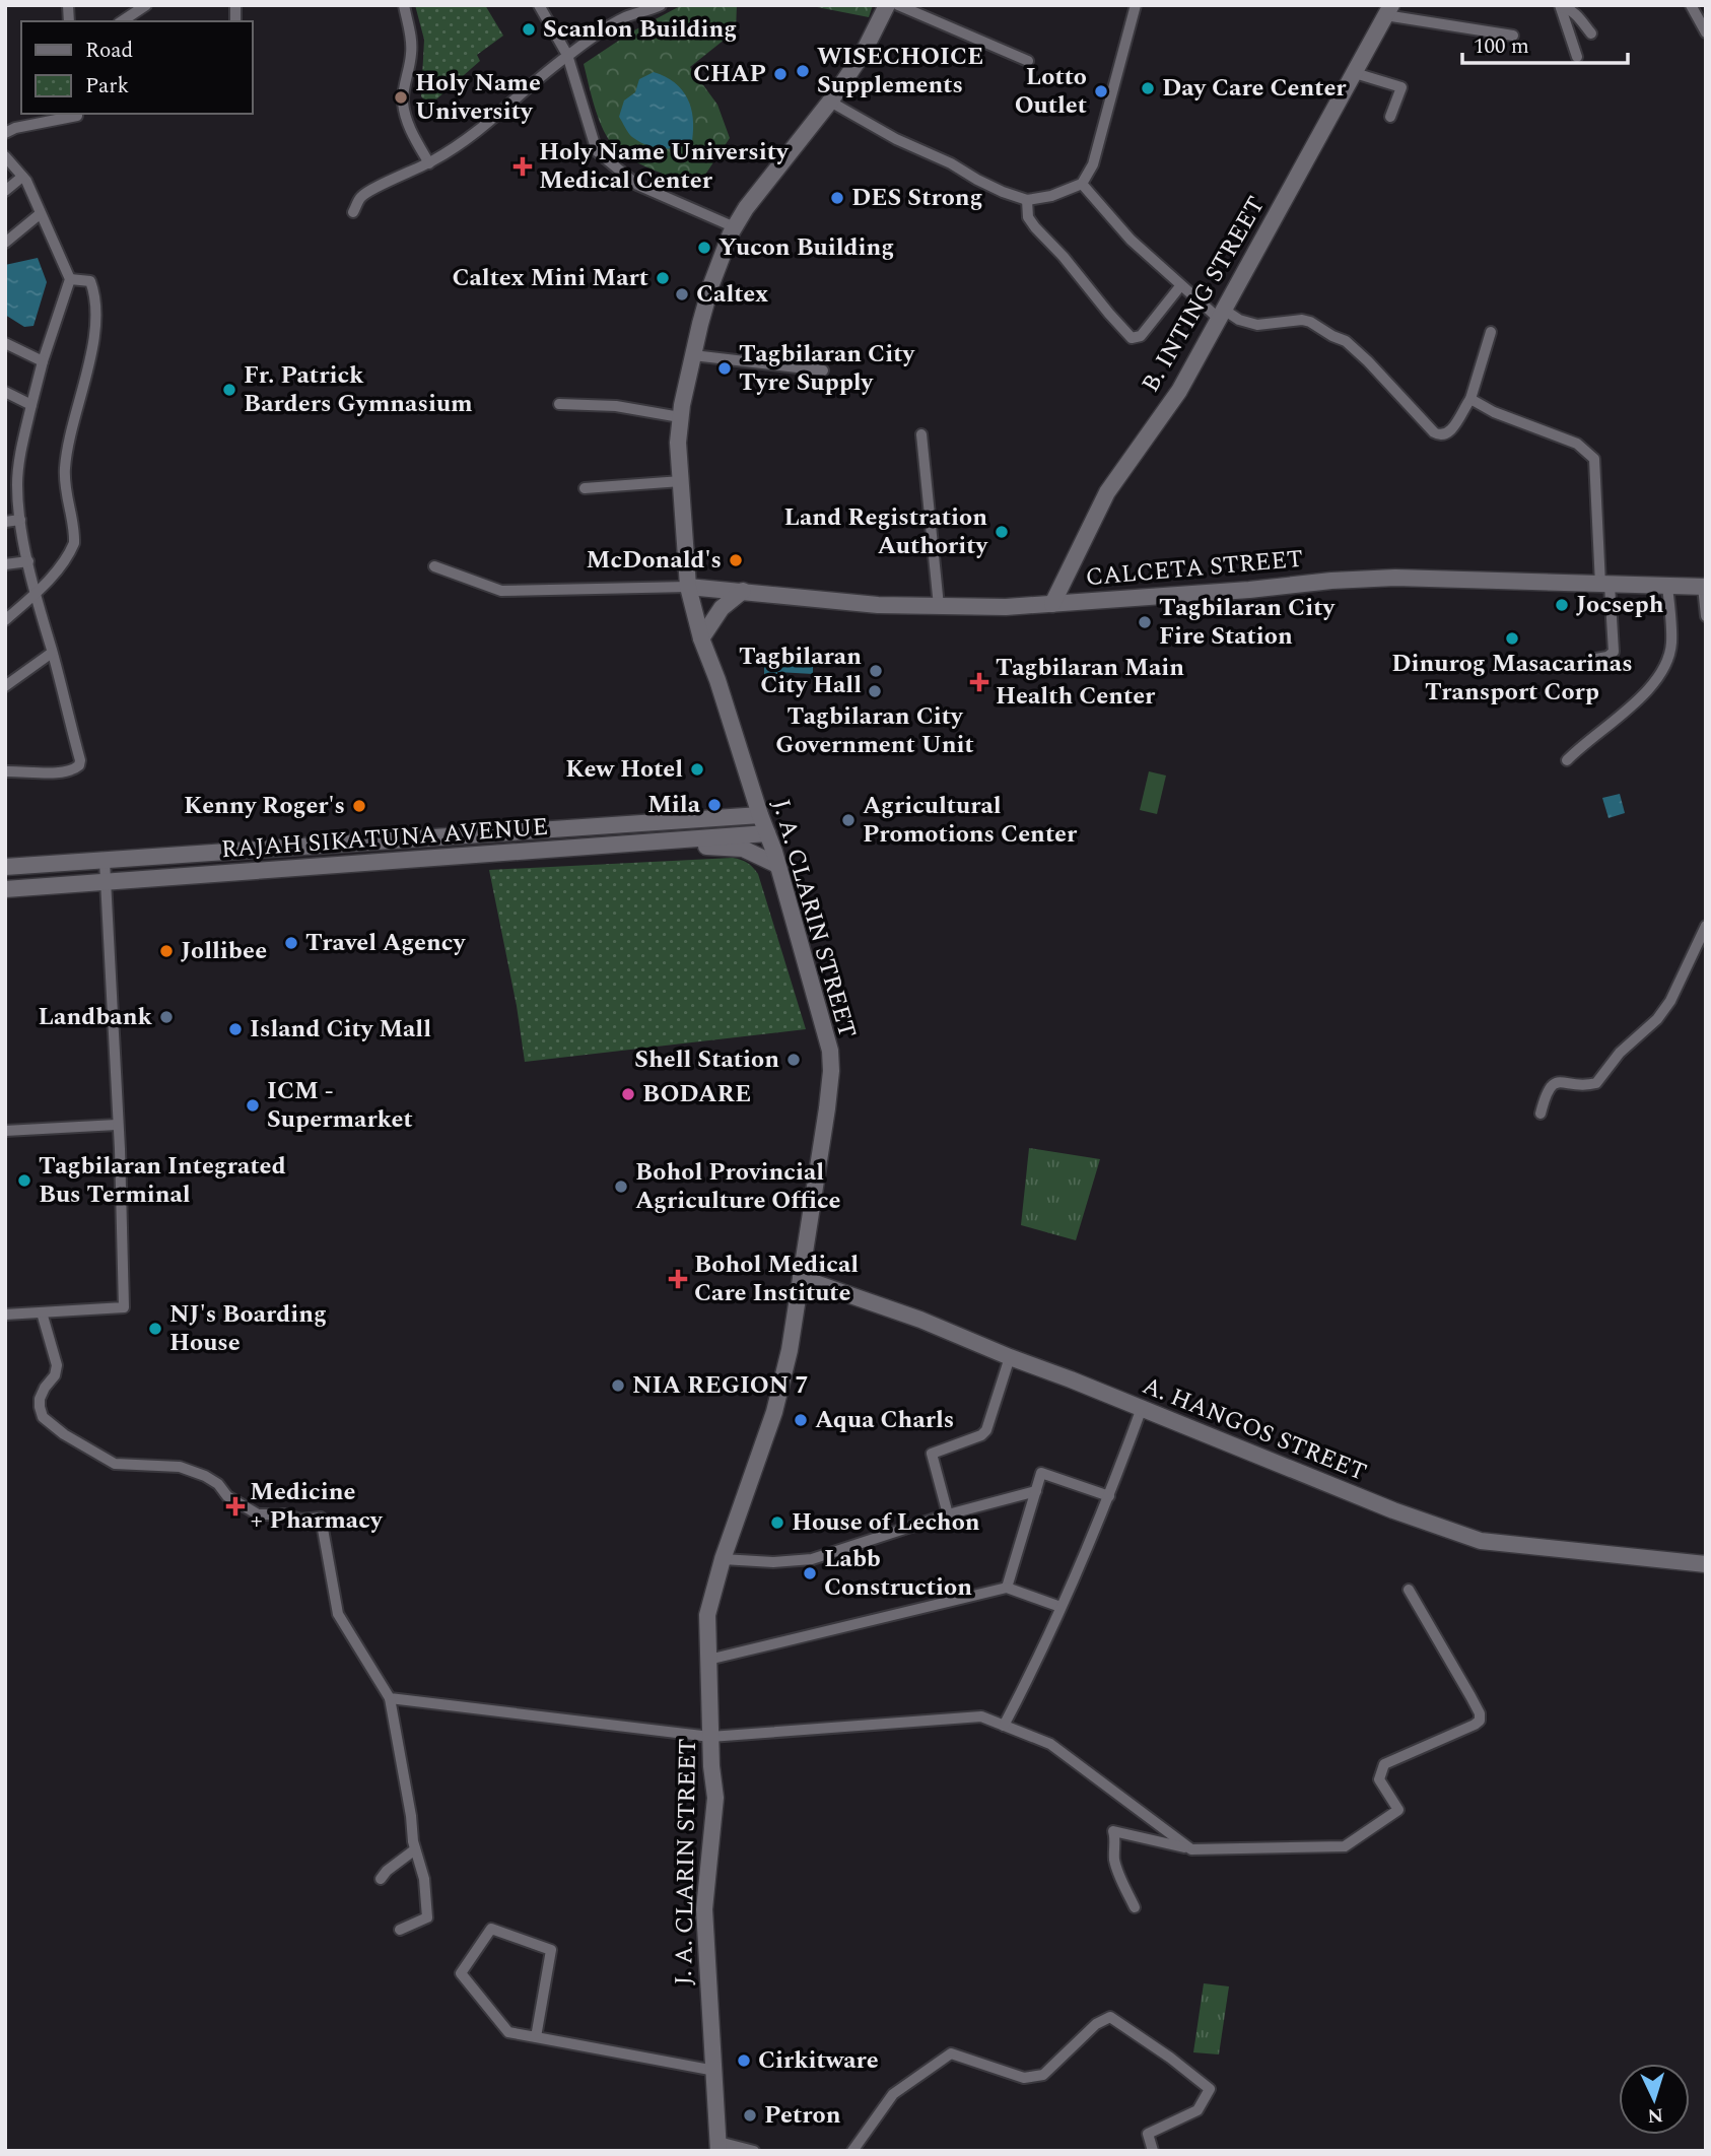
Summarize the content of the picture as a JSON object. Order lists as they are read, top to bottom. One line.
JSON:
{"streets":{"main road":["B. INTING STREET","CALCETA STREET","RAJAH SIKATUNA AVENUE","J. A. CLARIN STREET","A. HANGOS STREET"]},"crossings":[["B. INTING STREET","CALCETA STREET"],["CALCETA STREET","J. A. CLARIN STREET"],["RAJAH SIKATUNA AVENUE","J. A. CLARIN STREET"],["J. A. CLARIN STREET","A. HANGOS STREET"]],"places":{"other":["Scanlon Building","WISECHOICE Supplements","CHAP","Day Care Center","Lotto Outlet","Holy Name University","DES Strong","Yucon Building","Caltex Mini Mart","Caltex","Tagbilaran City Tyre Supply","Fr. Patrick Barders Gymnasium","Land Registration Authority","McDonald's","Jocseph","Tagbilaran City Fire Station","Dinurog Masacarinas Transport Corp","Tagbilaran City Hall","Tagbilaran City Government Unit","Kew Hotel","Mila","Kenny Roger's","Agricultural Promotions Center","Travel Agency","Jollibee","Landbank","Island City Mall","Shell Station","BODARE","ICM - Supermarket","Tagbilaran Integrated Bus Terminal","Bohol Provincial Agriculture Office","NJ's Boarding House","NIA REGION 7","Aqua Charls","House of Lechon","Labb Construction","Cirkitware","Petron"],"health":["Holy Name University Medical Center","Tagbilaran Main Health Center","Bohol Medical Care Institute","Medicine + Pharmacy"]},"legend":["Road","Park"],"scale_bar":"100 m","north":"bottom"}
